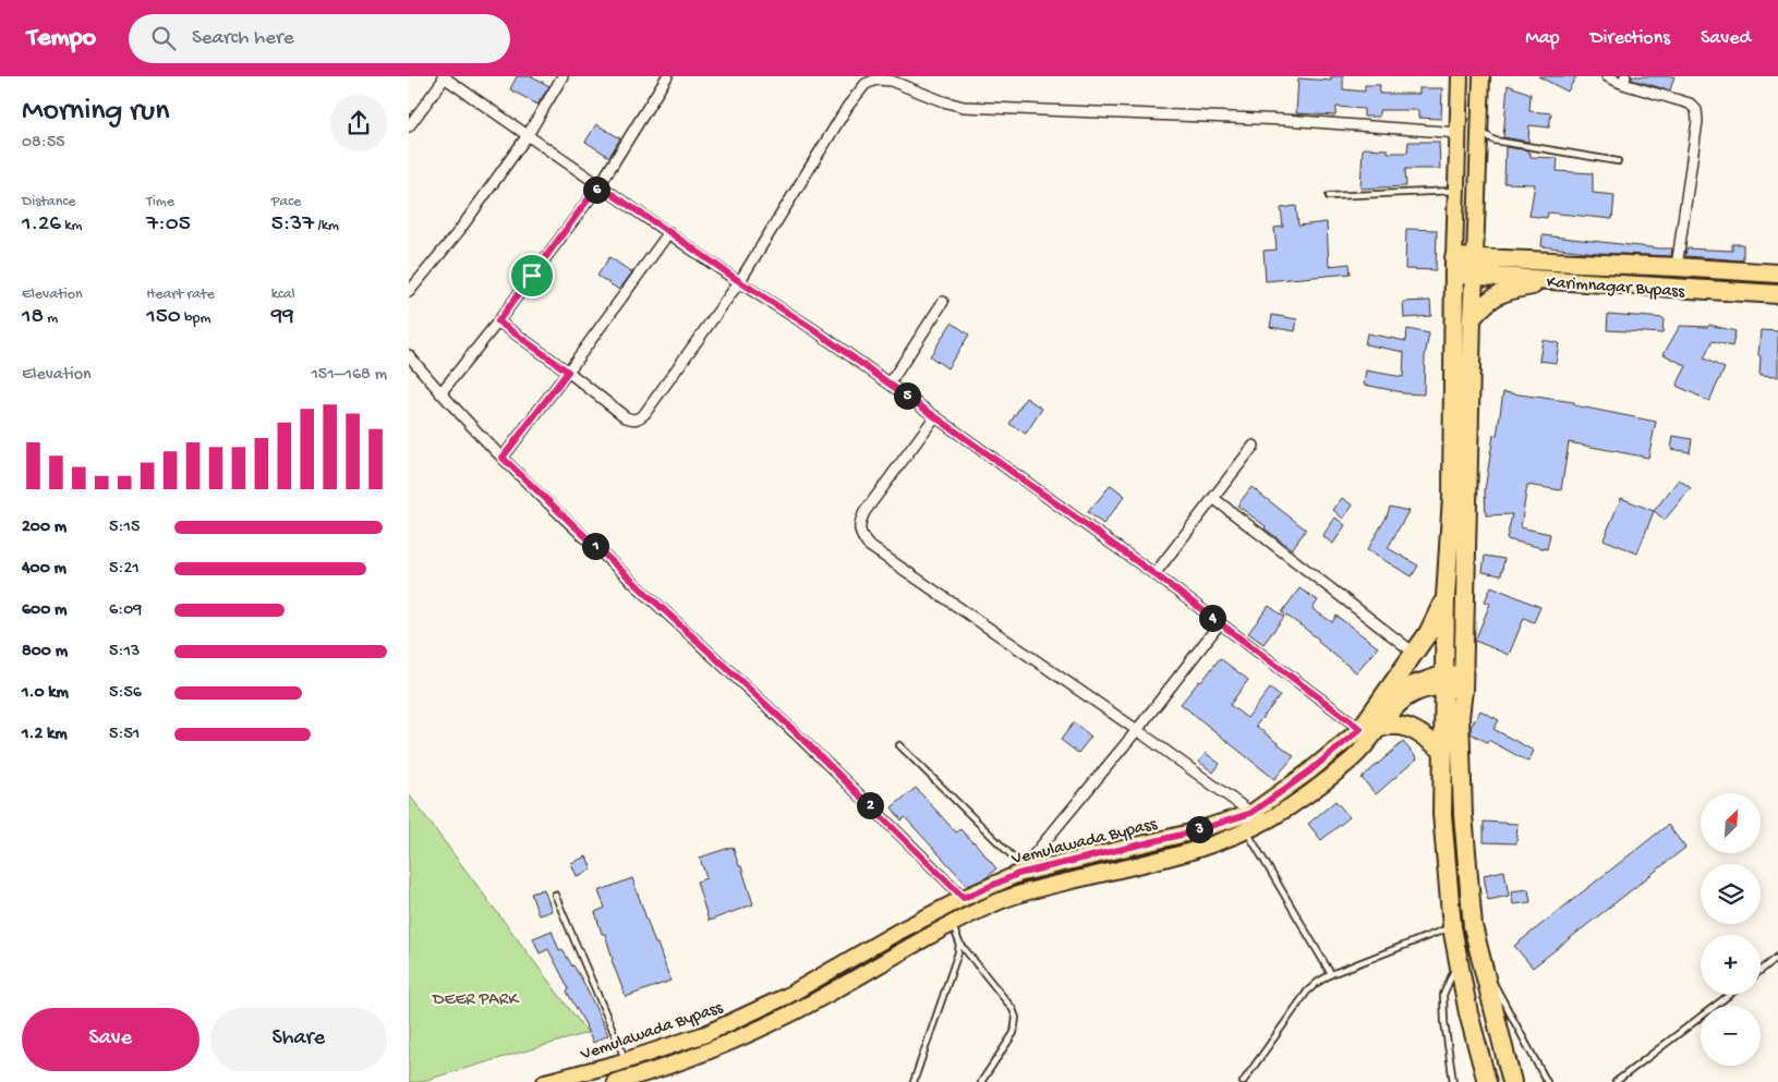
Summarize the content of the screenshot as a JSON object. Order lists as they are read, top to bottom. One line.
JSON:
{"streets":{"highway":["Karimnagar Bypass"],"main road":["Vemulawada Bypass"]},"parks":["DEER PARK"],"north":"top right","page":{"header":"Tempo","search":"Search here","nav":["Map","Directions","Saved"],"heading":["Morning run","08:55"],"stats":[["Distance","1.26 km"],["Time","7:05"],["Pace","5:37 /km"],["Elevation","18 m"],["Heart rate","150 bpm"],["kcal","99"]],"pins":["6","5","1","4","2","3"],"chart":["Elevation","151–168 m"],"list":[{"name":"200 m","note":"5:15"},{"name":"400 m","note":"5:21"},{"name":"600 m","note":"6:09"},{"name":"800 m","note":"5:13"},{"name":"1.0 km","note":"5:56"},{"name":"1.2 km","note":"5:51"}],"map_buttons":["+","−"],"buttons":["Save","Share"]}}
